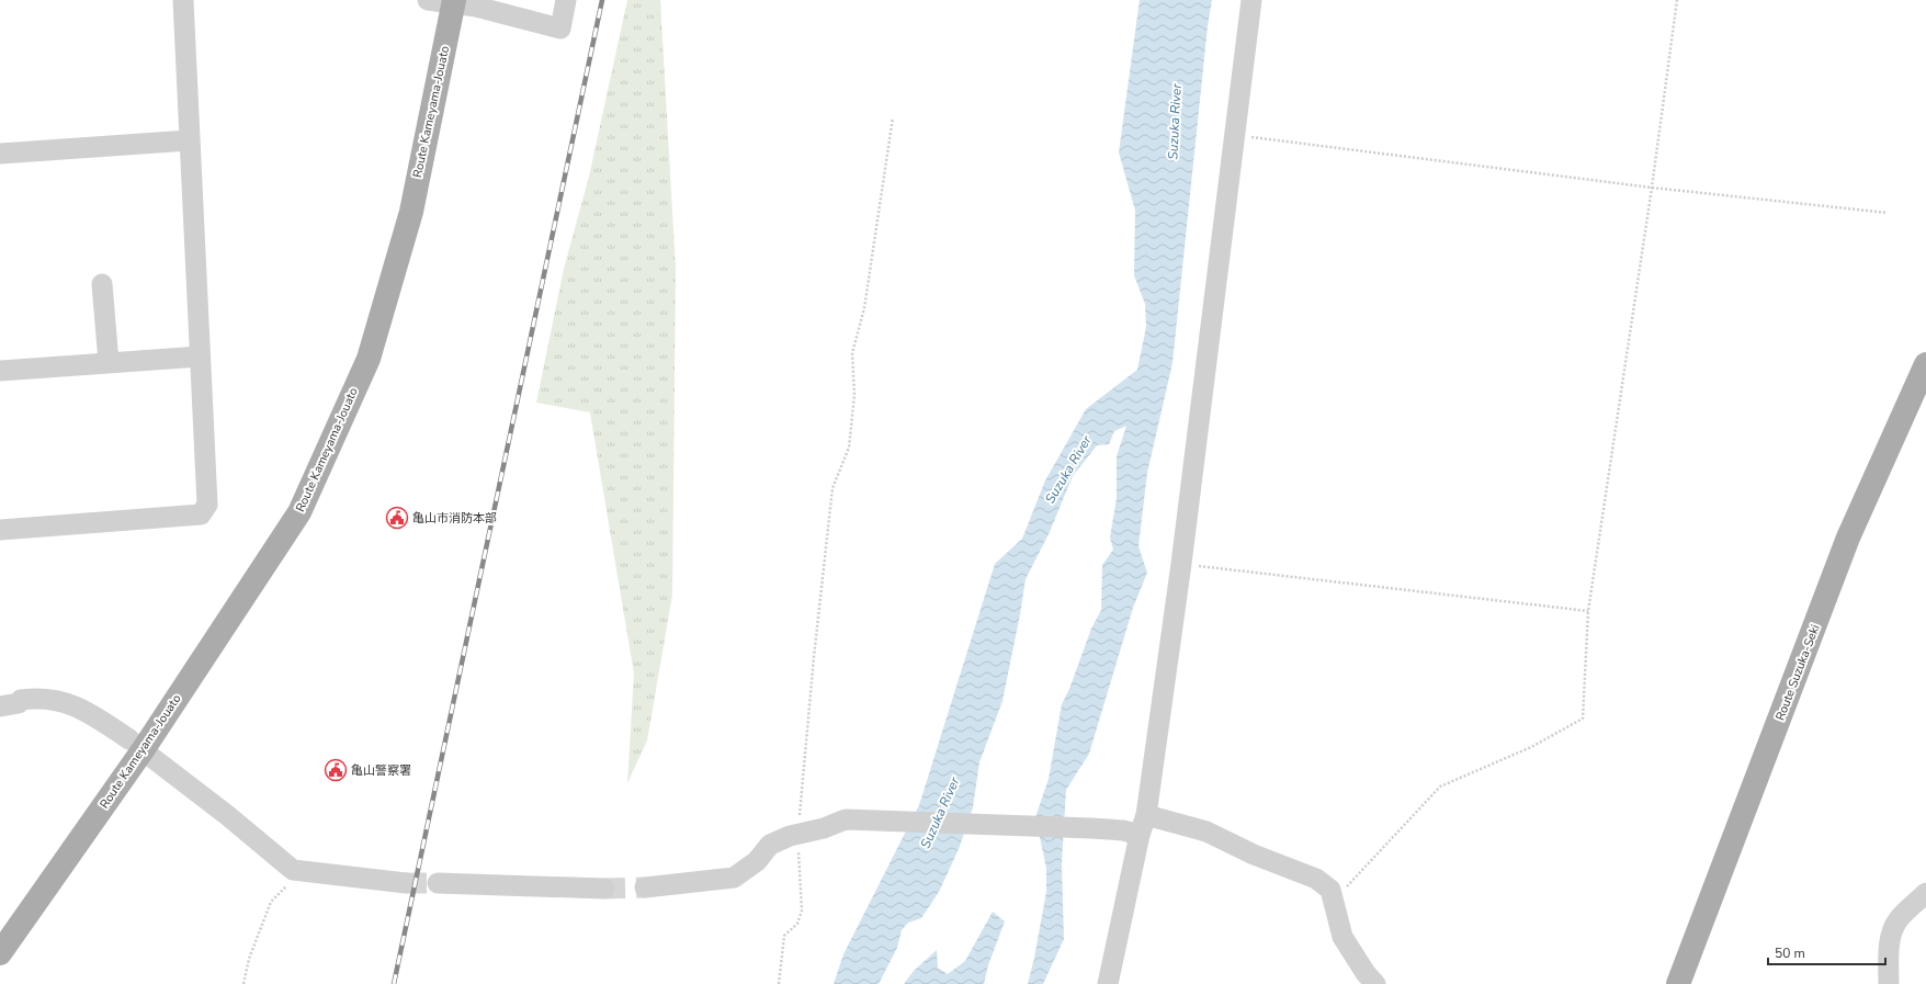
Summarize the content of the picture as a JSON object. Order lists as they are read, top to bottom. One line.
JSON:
{"streets":{"main road":["Route Kameyama-Jouato","Route Suzuka-Seki"]},"water":["Suzuka River"],"places":{"public building":["亀山市消防本部","亀山警察署"]},"scale_bar":"50 m"}
